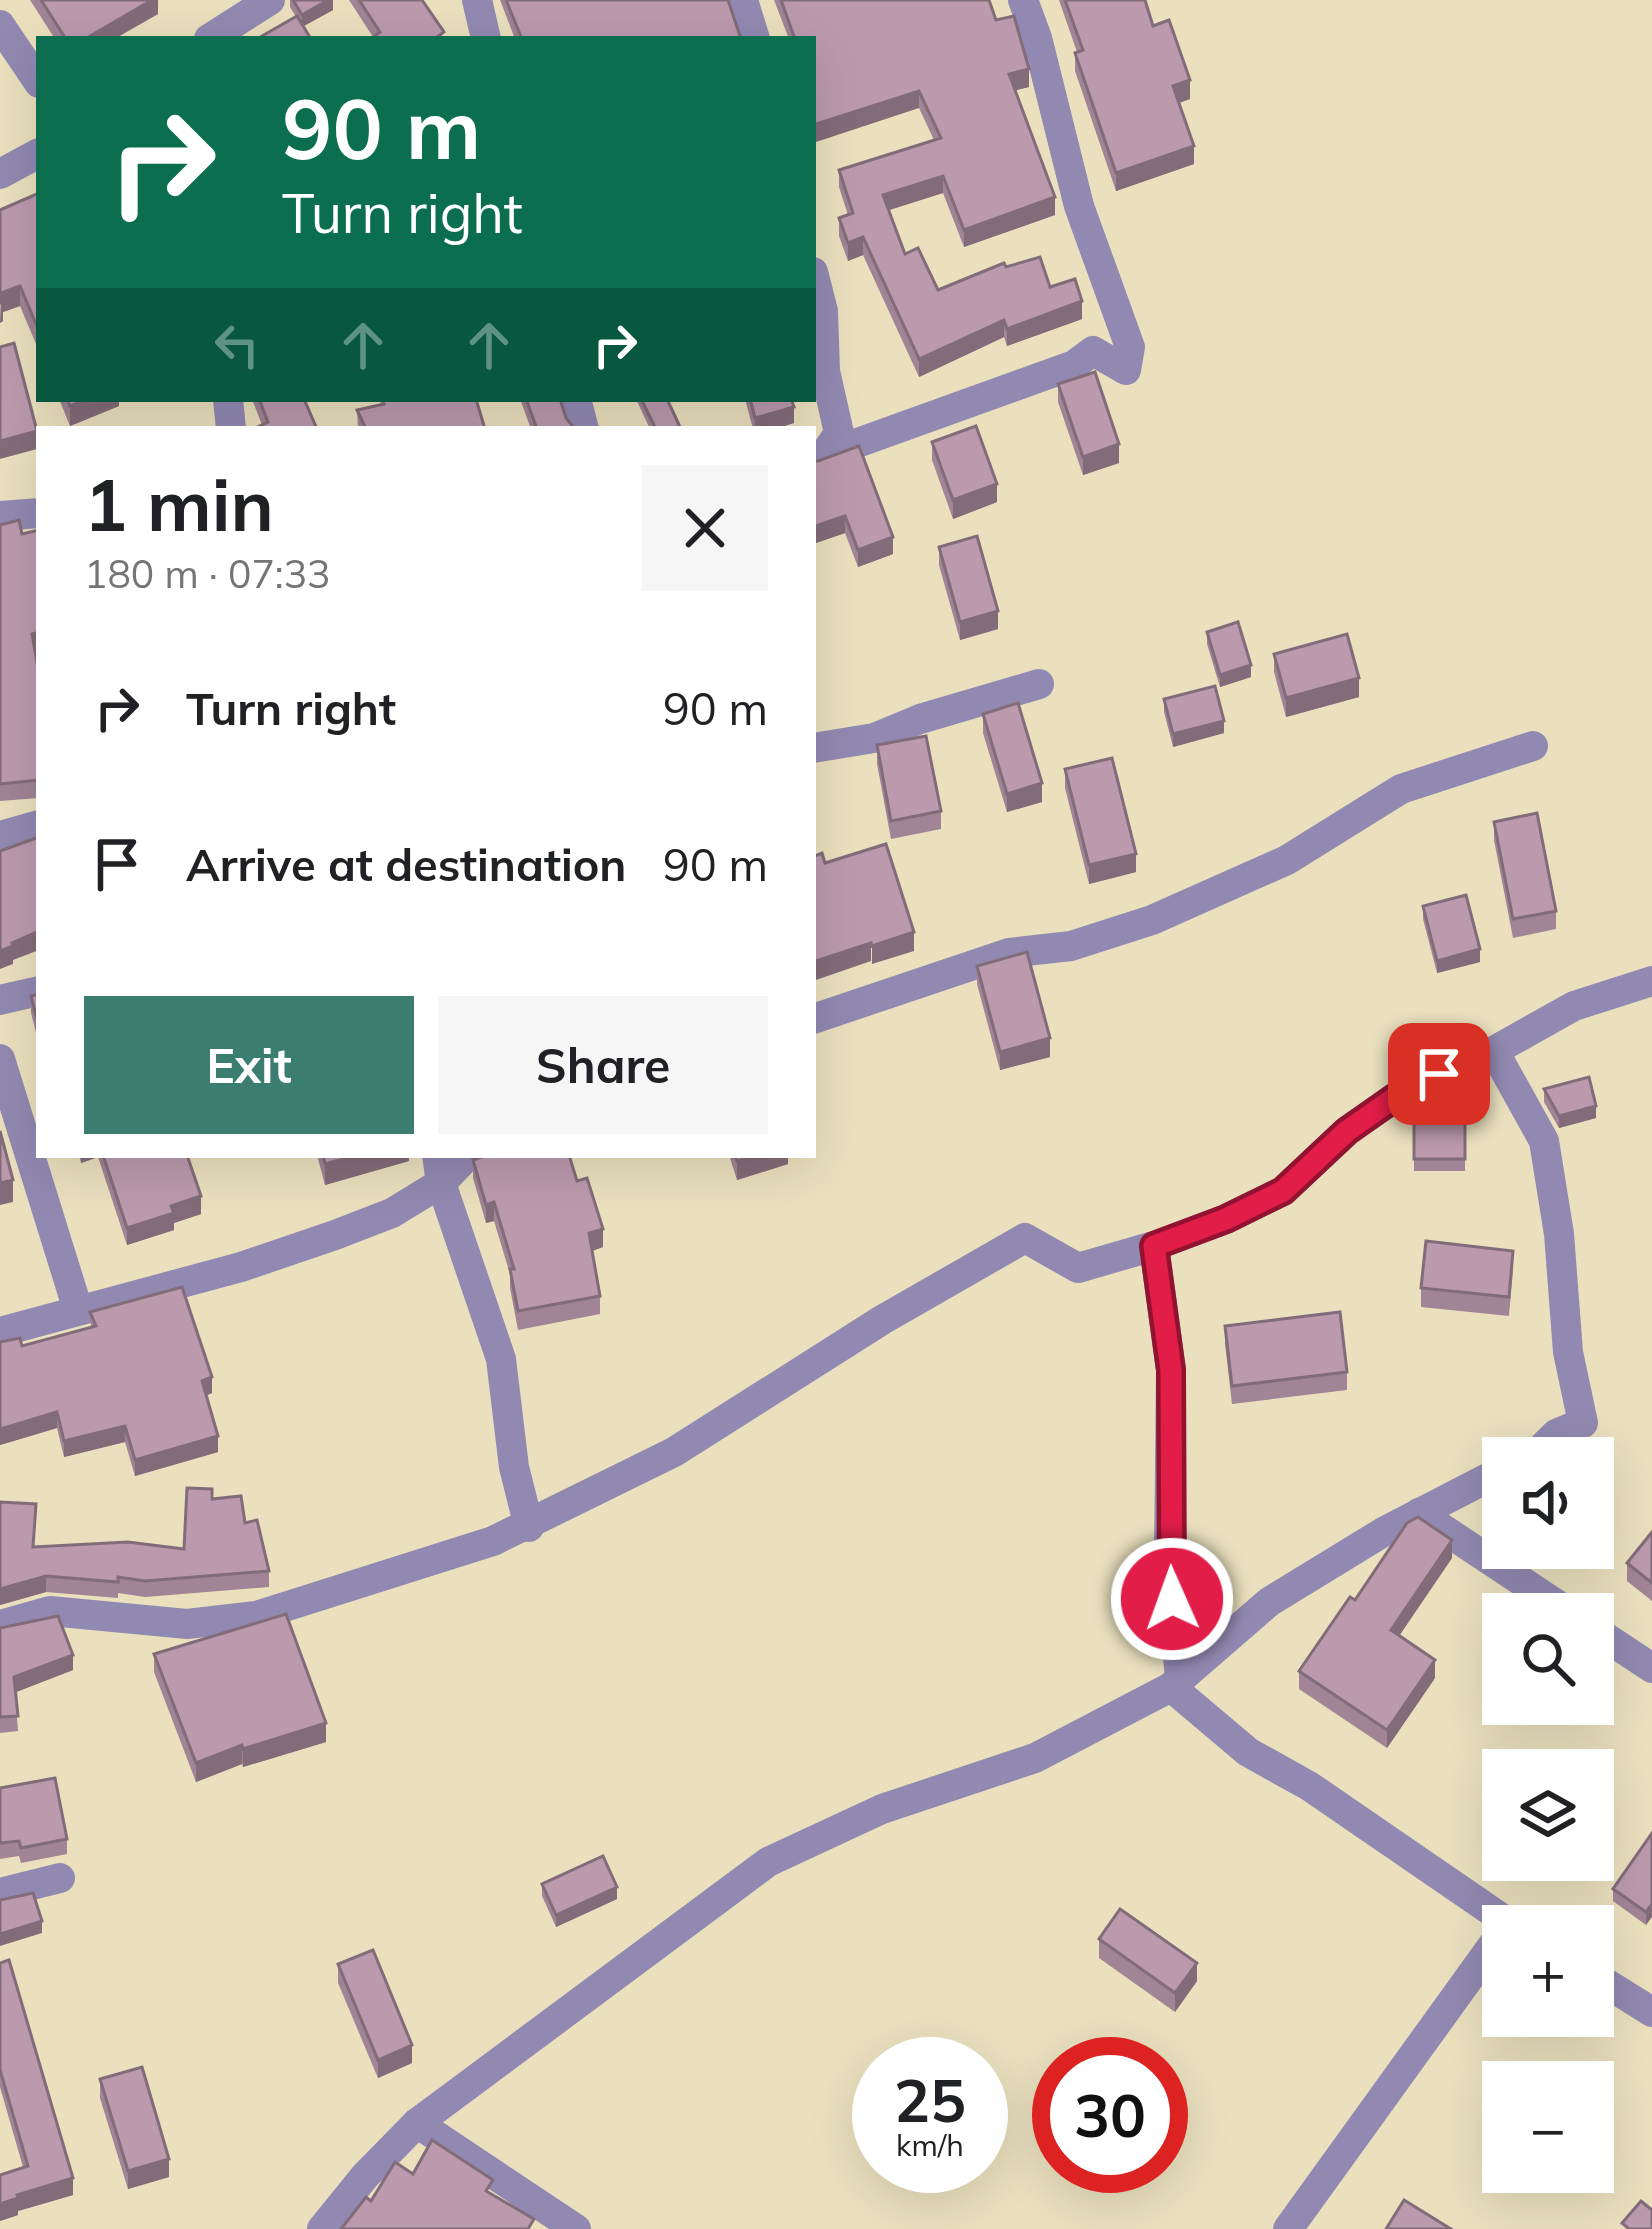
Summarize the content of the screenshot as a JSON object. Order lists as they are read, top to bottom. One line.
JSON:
{"page":{"turn":["90 m","Turn right"],"heading":["1 min","180 m · 07:33"],"list":[{"name":"Turn right","value":"90 m"},{"name":"Arrive at destination","value":"90 m"}],"buttons":["Exit","Share"],"map_buttons":["+","−"],"speed":"25 km/h","limit":"30"}}
